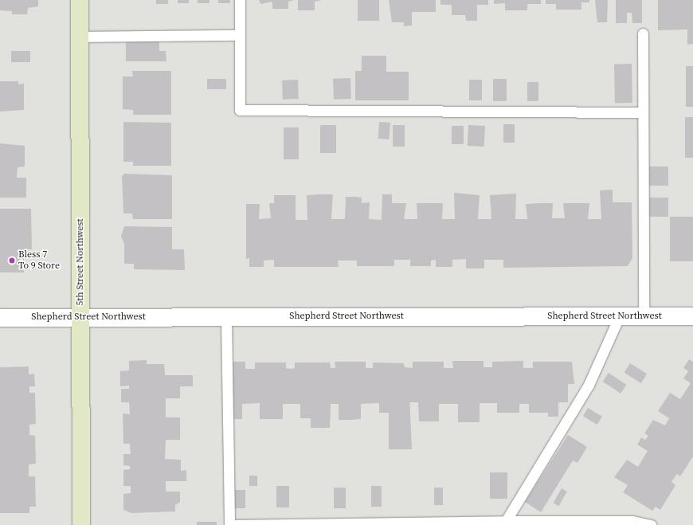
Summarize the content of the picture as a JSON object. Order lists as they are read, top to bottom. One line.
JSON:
{"streets":{"street":["5th Street Northwest","Shepherd Street Northwest"]},"crossings":[["5th Street Northwest","Shepherd Street Northwest"]],"places":["Bless 7 To 9 Store"]}
